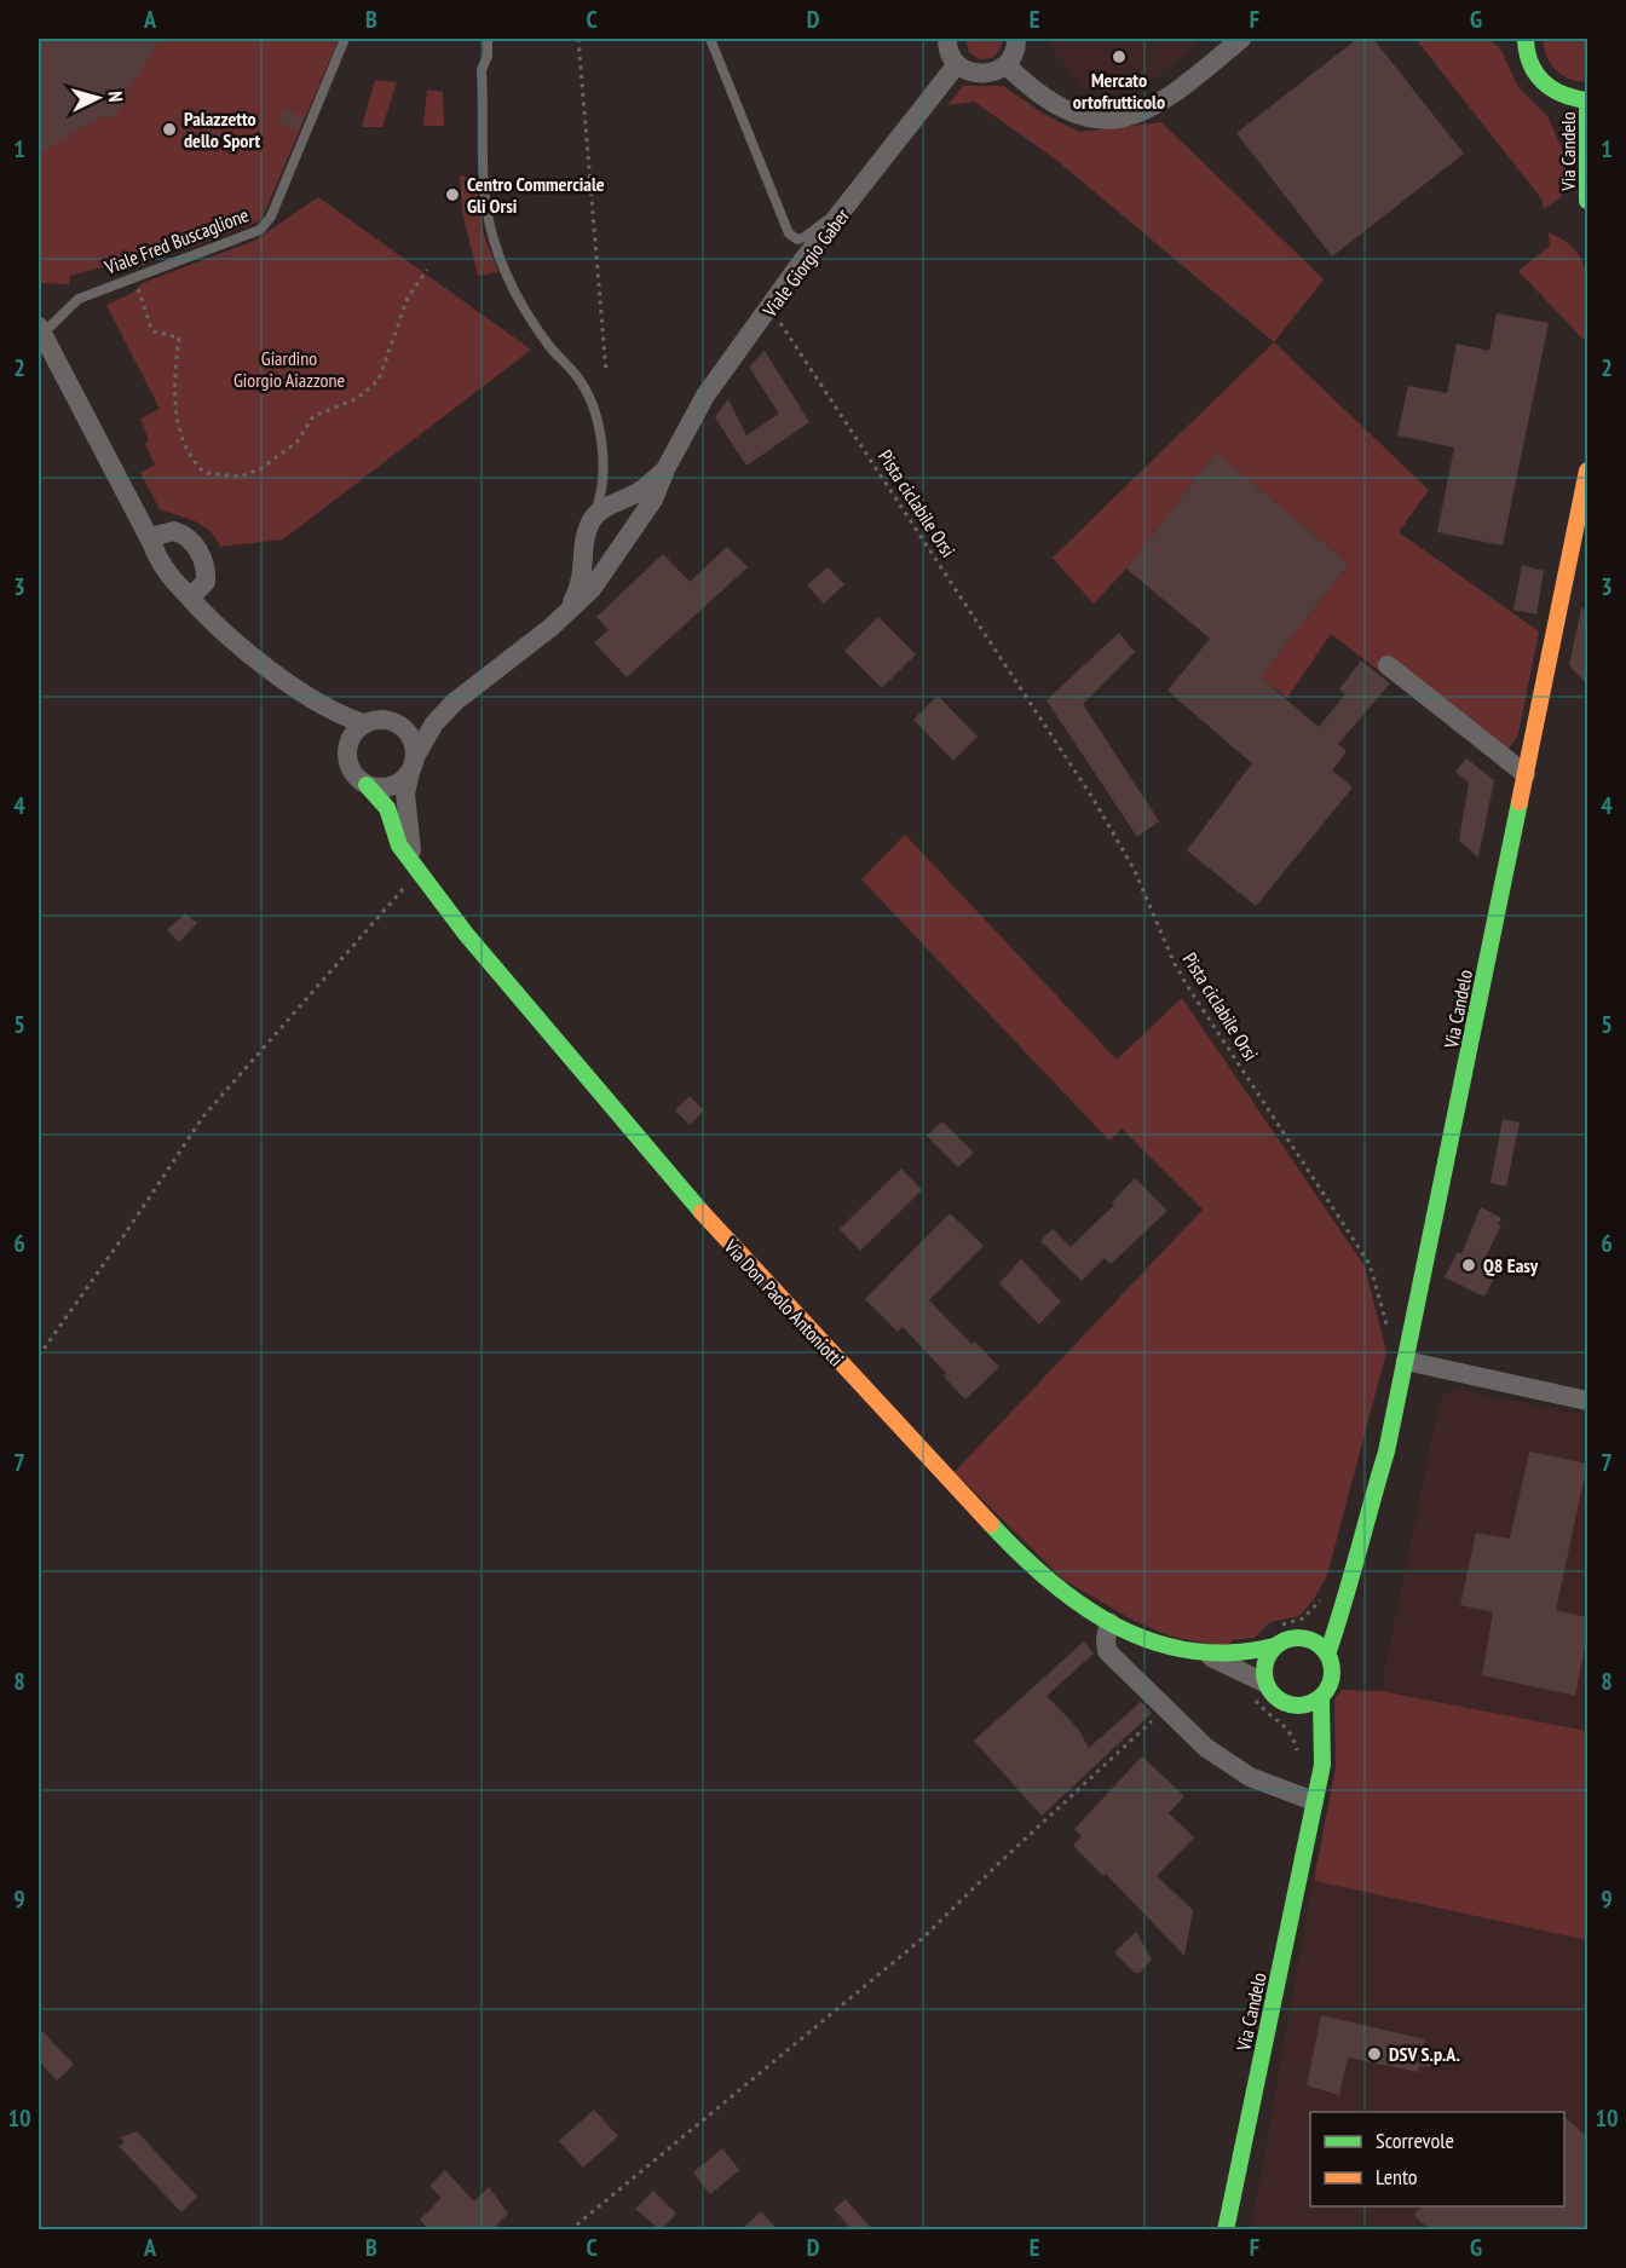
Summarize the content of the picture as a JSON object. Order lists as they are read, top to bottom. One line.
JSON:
{"streets":{"street":["Via Candelo","Viale Giorgio Gaber","Via Don Paolo Antoniotti"],"lane":["Viale Fred Buscaglione"],"path":["Pista ciclabile Orsi"]},"crossings":[["Via Candelo","Via Don Paolo Antoniotti"],["Viale Giorgio Gaber","Pista ciclabile Orsi"],["Viale Giorgio Gaber","Via Don Paolo Antoniotti"]],"parks":["Giardino Giorgio Aiazzone"],"places":["Mercato ortofrutticolo","Palazzetto dello Sport","Centro Commerciale Gli Orsi","Q8 Easy","DSV S.p.A."],"legend":["Scorrevole","Lento"],"north":"right","grid":{"columns":["A","B","C","D","E","F","G"],"rows":["1","2","3","4","5","6","7","8","9","10"]}}
